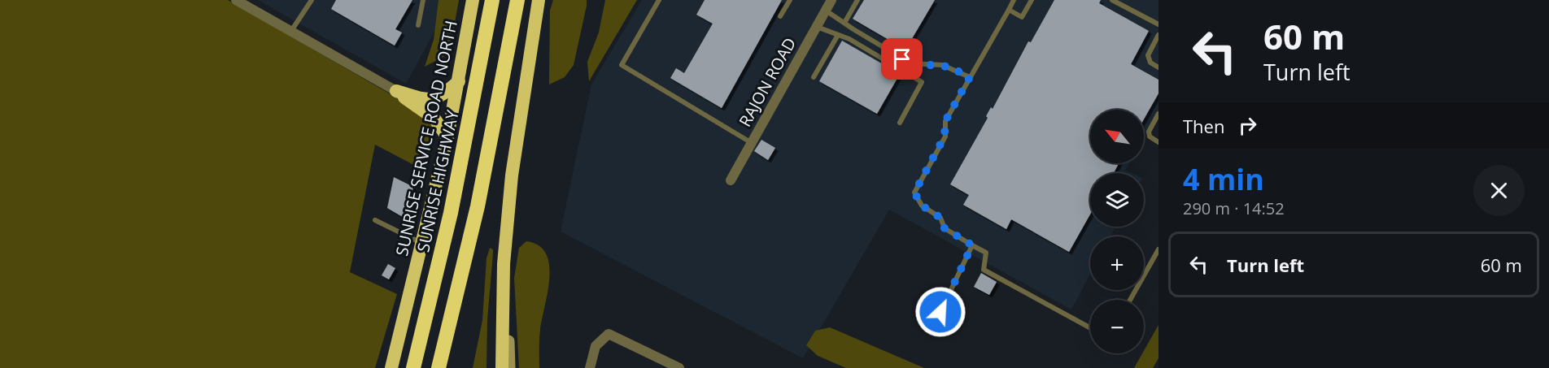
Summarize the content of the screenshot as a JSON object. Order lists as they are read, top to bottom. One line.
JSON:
{"streets":{"highway":["SUNRISE SERVICE ROAD NORTH","SUNRISE HIGHWAY"],"street":["RAJON ROAD"]},"north":"top left","page":{"turn":["60 m","Turn left"],"then":"Then","map_buttons":["+","−"],"heading":["4 min","290 m · 14:52"],"list":[{"name":"Turn left","value":"60 m"}]}}
